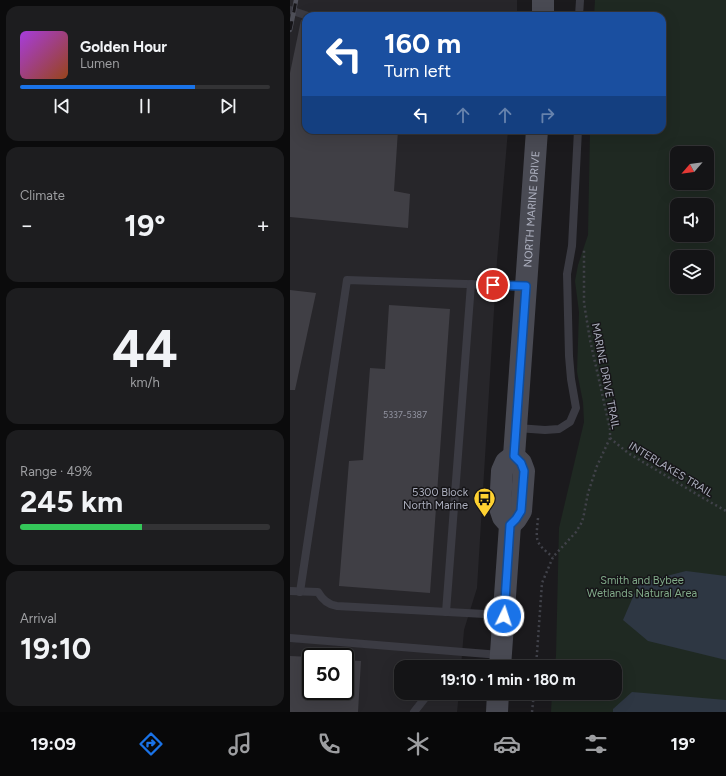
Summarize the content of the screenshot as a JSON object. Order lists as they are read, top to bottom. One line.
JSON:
{"streets":{"main road":["NORTH MARINE DRIVE"],"path":["MARINE DRIVE TRAIL","INTERLAKES TRAIL"]},"crossings":[["MARINE DRIVE TRAIL","INTERLAKES TRAIL"]],"parks":["Smith and Bybee Wetlands Natural Area"],"places":{"bus stop":["5300 Block North Marine"]},"house_numbers":["5337-5387"],"north":"bottom left","page":{"turn":["160 m","Turn left"],"song":["Golden Hour","Lumen"],"tile":["Climate",["44","km/h"],["Range · 49%","245 km"],["Arrival","19:10"]],"heat":["−","19°","+"],"limit":"50","trip":"19:10 · 1 min · 180 m","tabs":["19:09","19°"]}}
